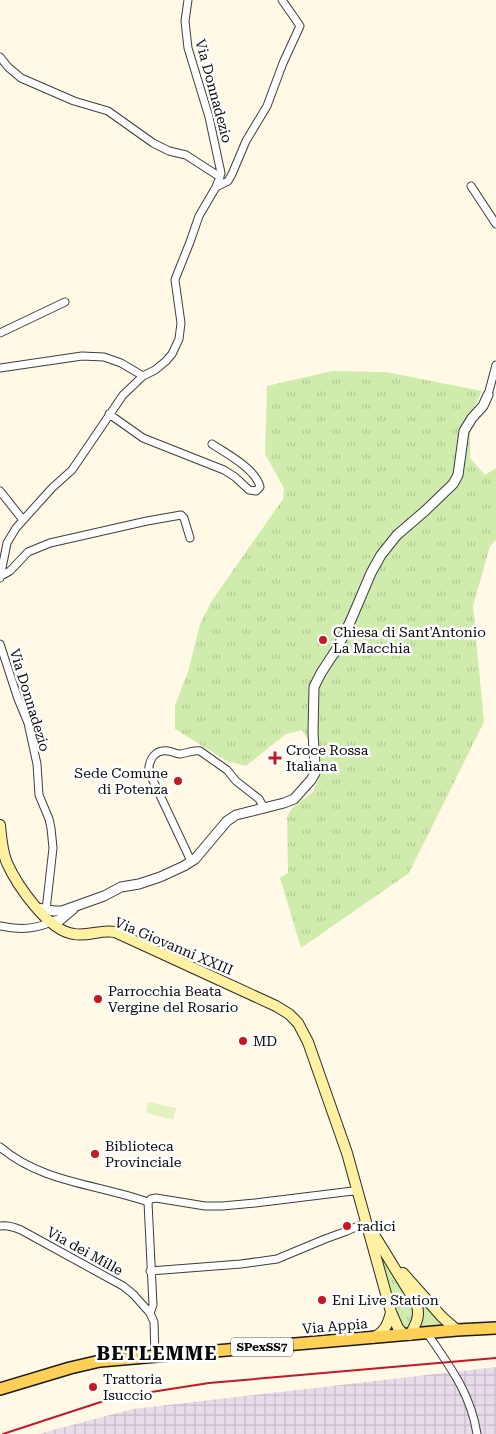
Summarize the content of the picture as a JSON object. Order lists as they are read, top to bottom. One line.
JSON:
{"streets":{"main road":["Via Giovanni XXIII","Via Appia","SPexSS7"],"street":["Via Donnadezio","Via dei Mille"]},"districts":["BETLEMME"],"places":{"other":["Chiesa di Sant'Antonio La Macchia","Sede Comune di Potenza","Parrocchia Beata Vergine del Rosario","MD","Biblioteca Provinciale","radici","Eni Live Station","Trattoria Isuccio"],"health":["Croce Rossa Italiana"]}}
